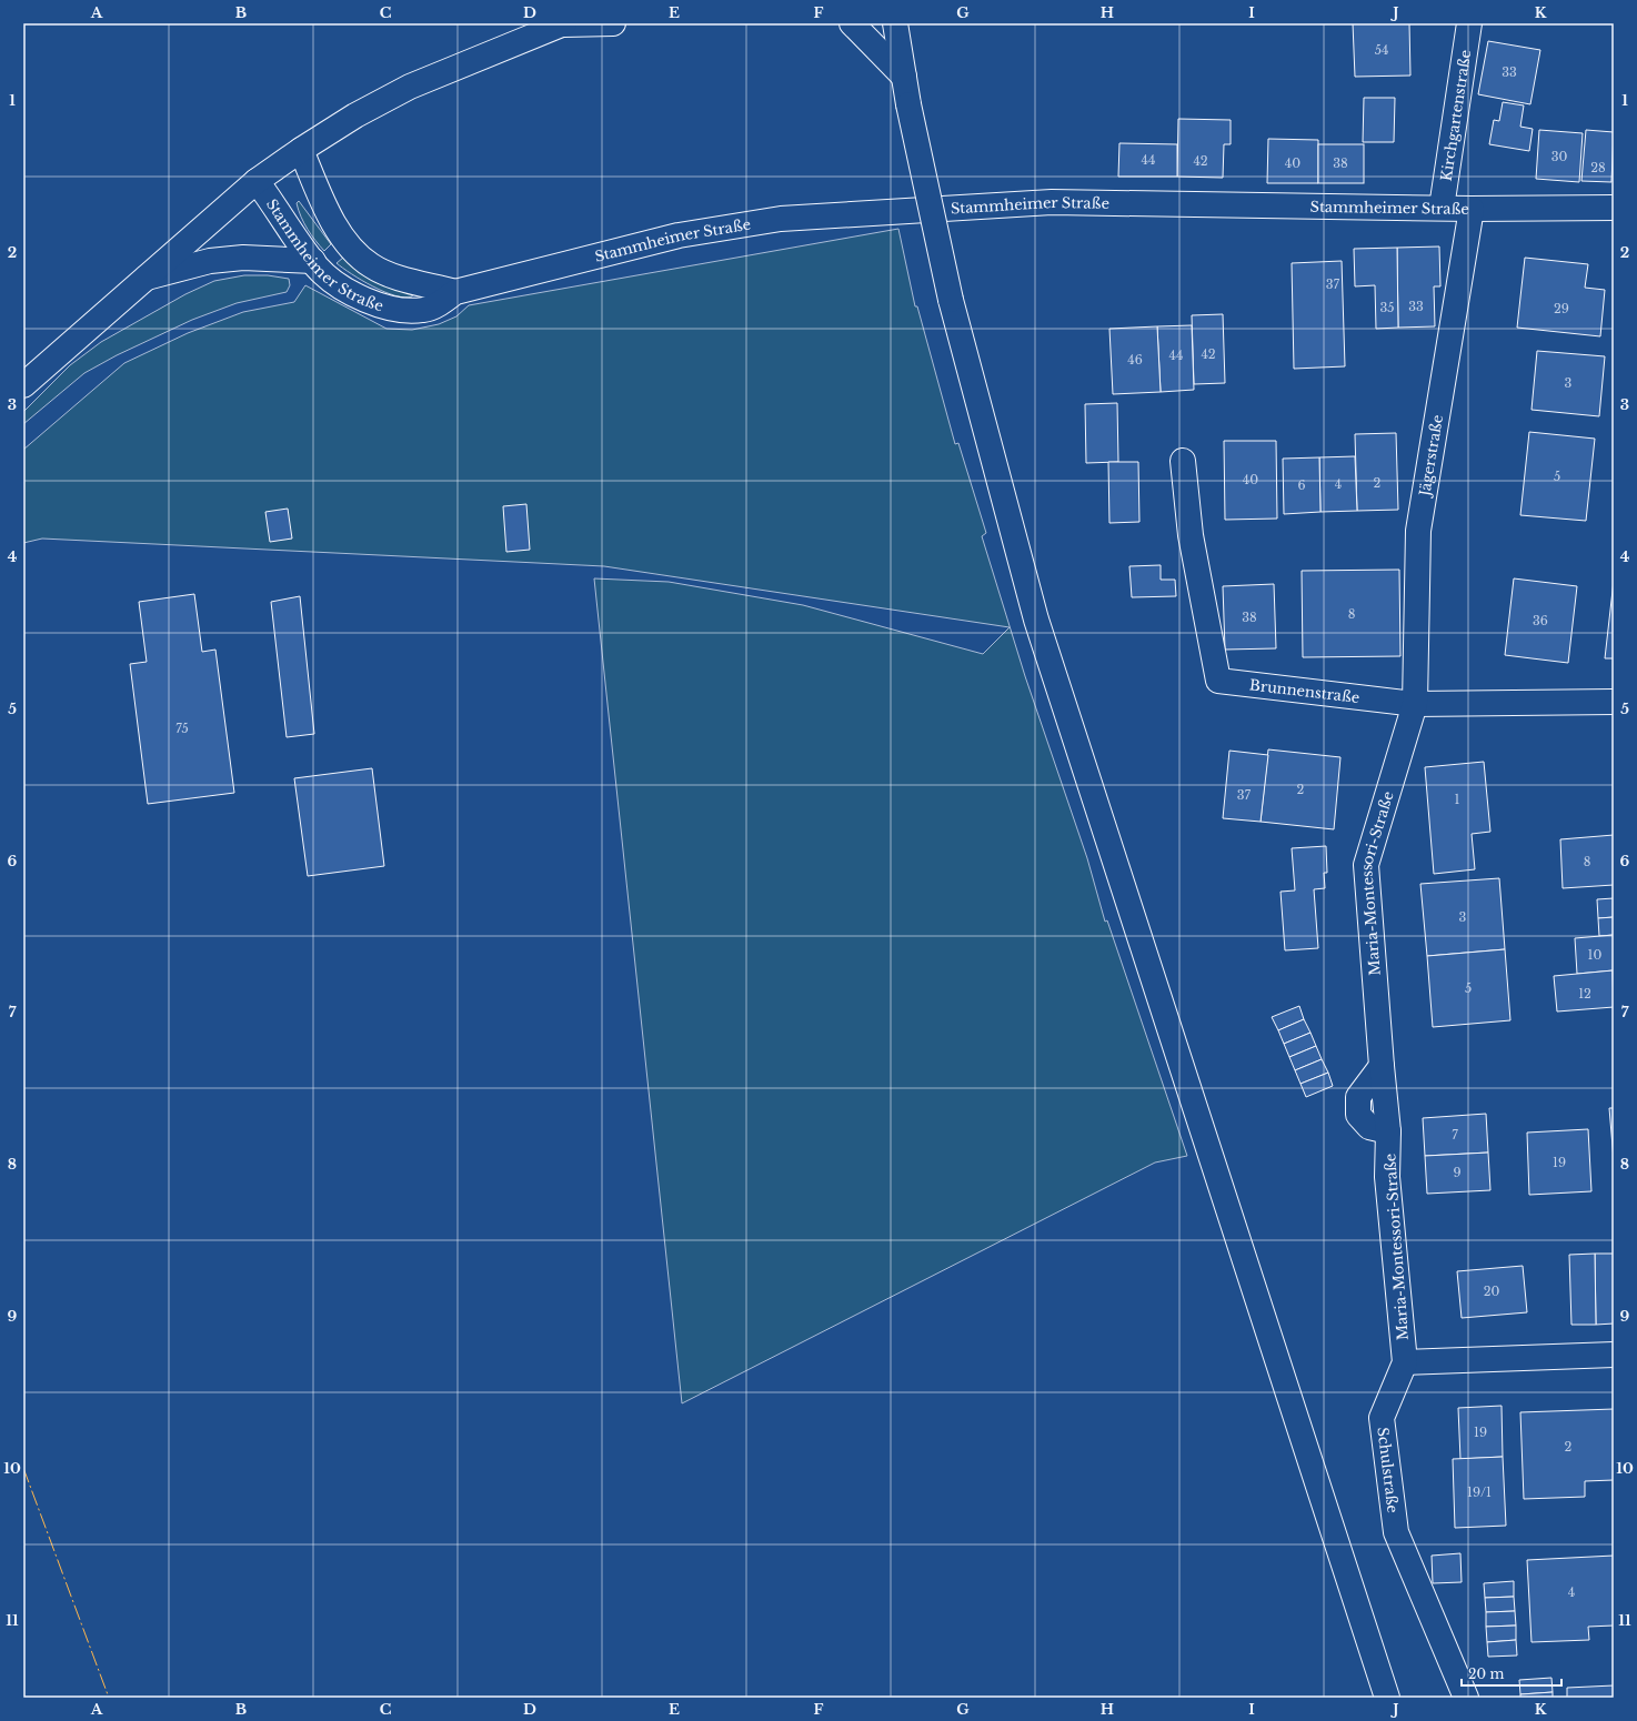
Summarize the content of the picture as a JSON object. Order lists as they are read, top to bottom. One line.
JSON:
{"streets":{"street":["Kirchgartenstraße","Stammheimer Straße","Jägerstraße","Brunnenstraße","Maria-Montessori-Straße","Schulstraße"]},"crossings":[["Kirchgartenstraße","Stammheimer Straße"],["Stammheimer Straße","Jägerstraße"],["Jägerstraße","Brunnenstraße"],["Jägerstraße","Maria-Montessori-Straße"],["Brunnenstraße","Maria-Montessori-Straße"],["Maria-Montessori-Straße","Schulstraße"]],"house_numbers":["54","33","30","44","42","40","38","28","37","33","35","29","42","44","46","3","5","40","2","4","6","8","38","36","75","2","37","1","8","3","10","5","12","7","19","9","20","19","2","19/1","4"],"scale_bar":"20 m","grid":{"columns":["A","B","C","D","E","F","G","H","I","J","K"],"rows":["1","2","3","4","5","6","7","8","9","10","11"]}}
